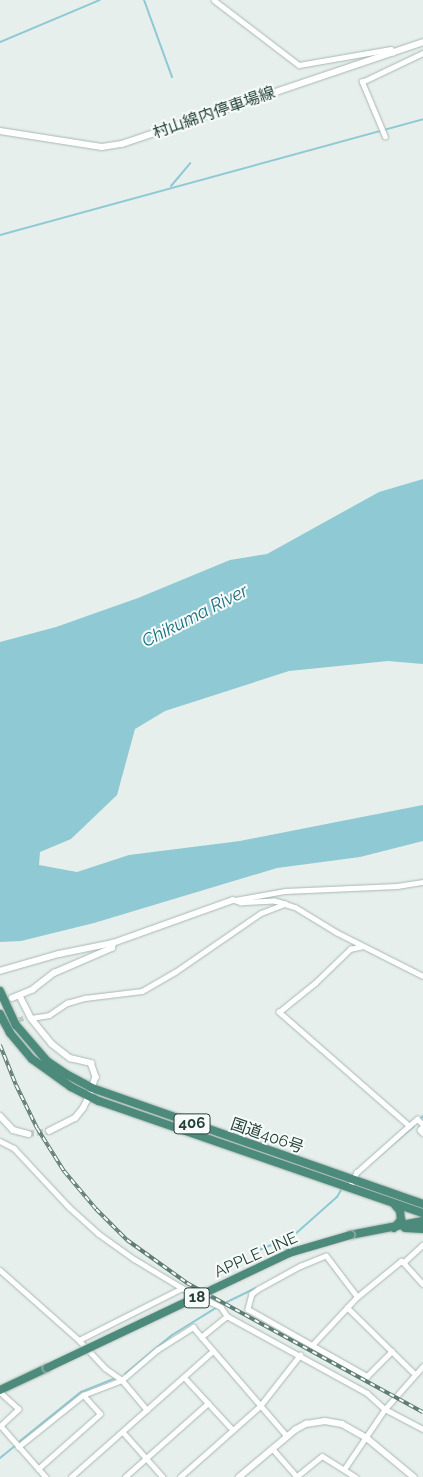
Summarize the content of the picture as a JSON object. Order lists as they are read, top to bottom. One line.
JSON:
{"streets":{"highway":["406","国道406号","APPLE LINE","18"],"main road":["村山綿内停車場線"]},"water":["Chikuma River"]}
